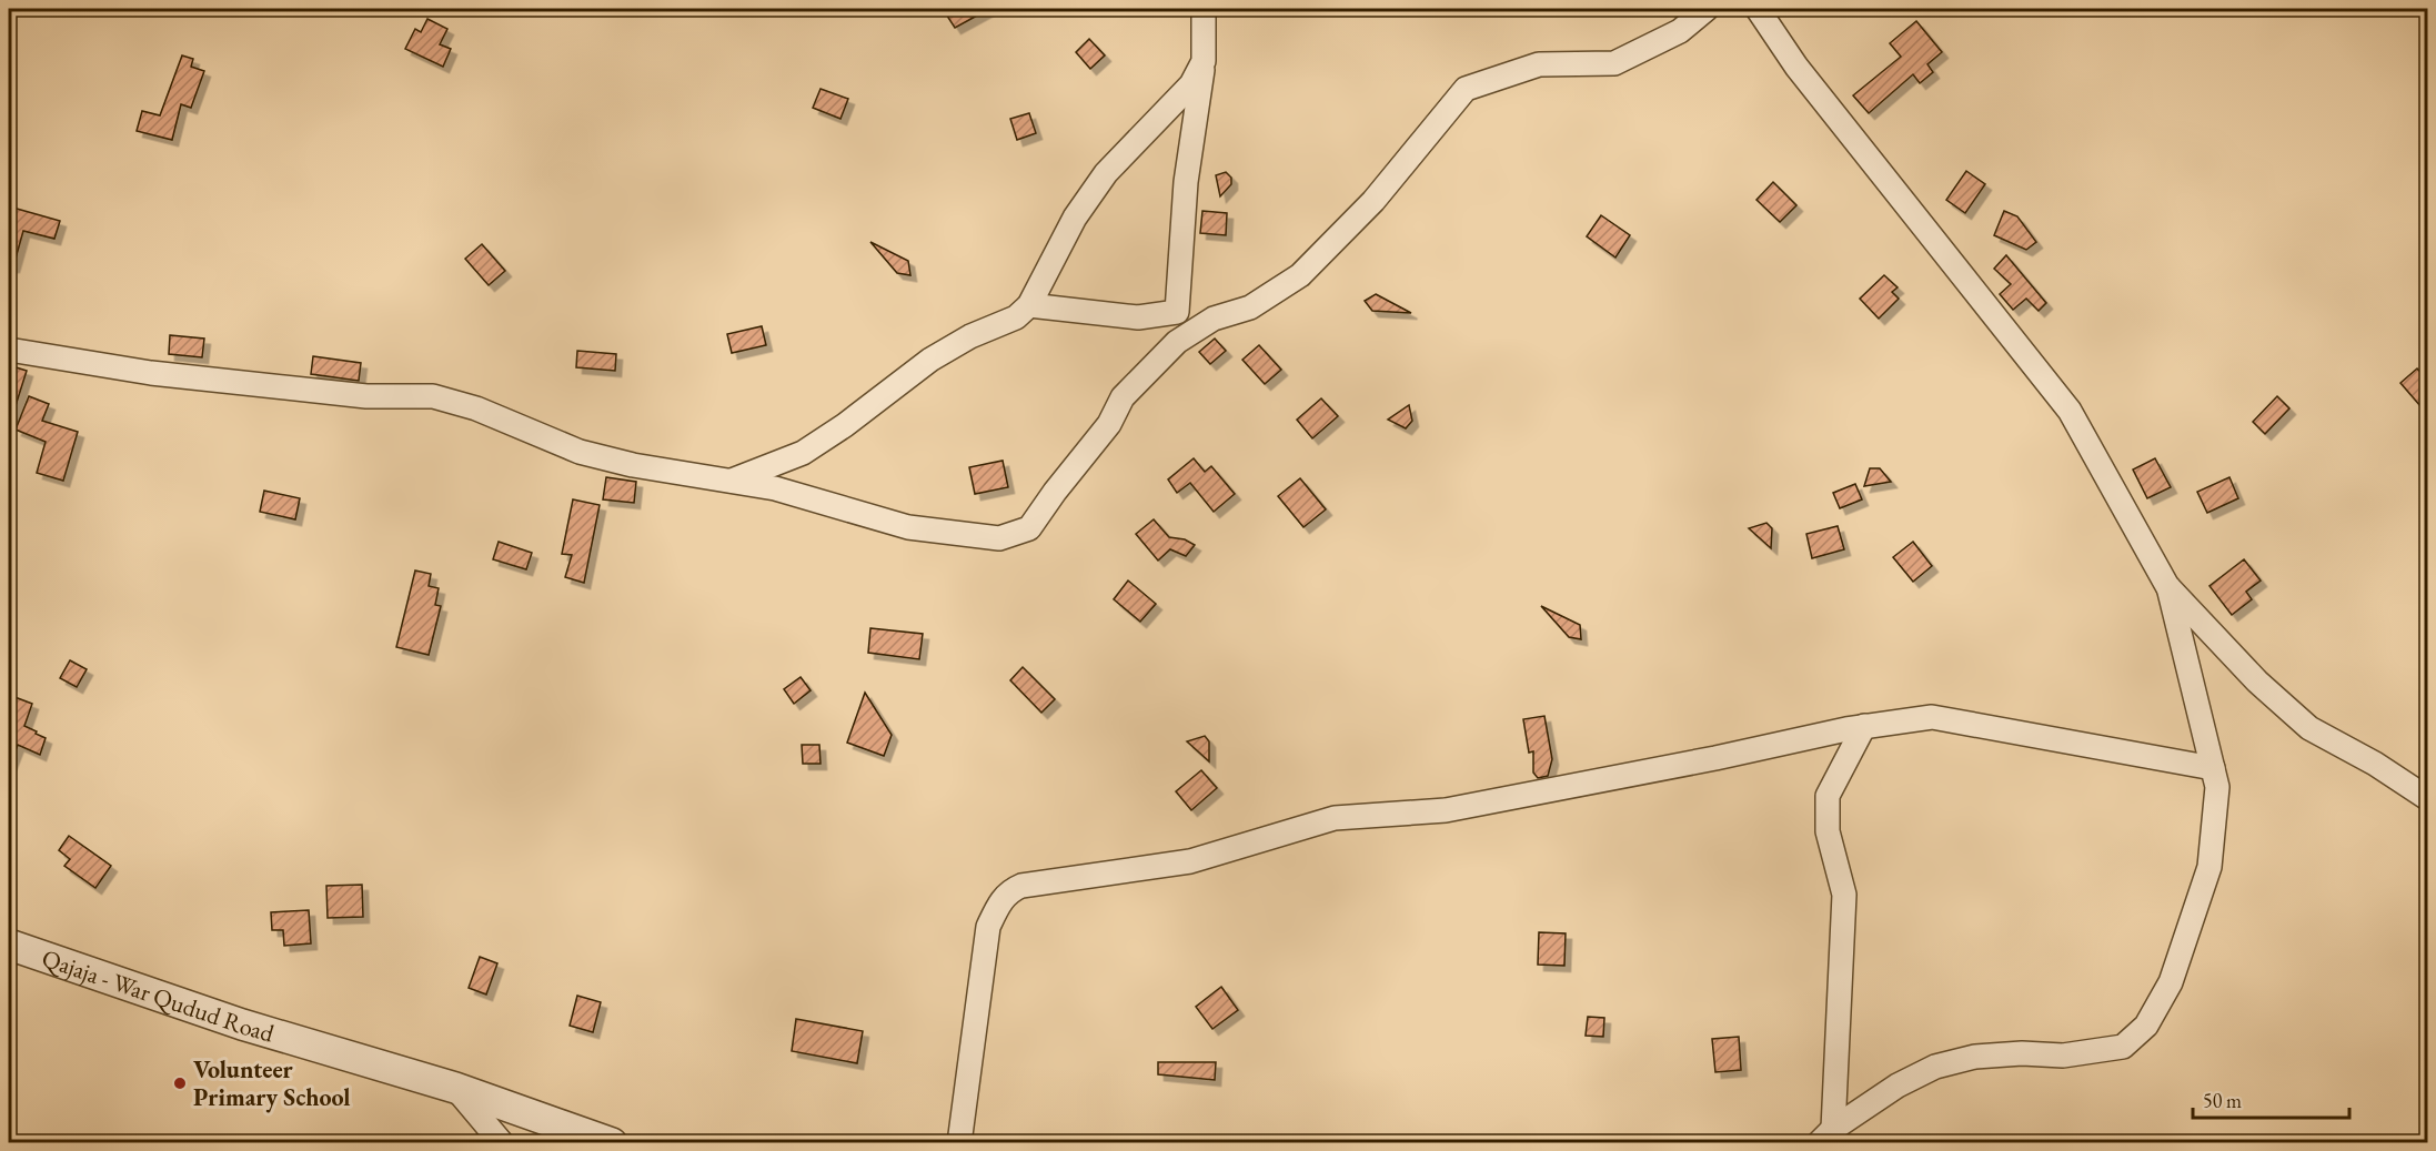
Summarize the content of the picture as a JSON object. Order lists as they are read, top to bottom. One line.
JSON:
{"streets":{"street":["Qajaja - War Qudud Road"]},"places":["Volunteer Primary School"],"scale_bar":"50 m"}
